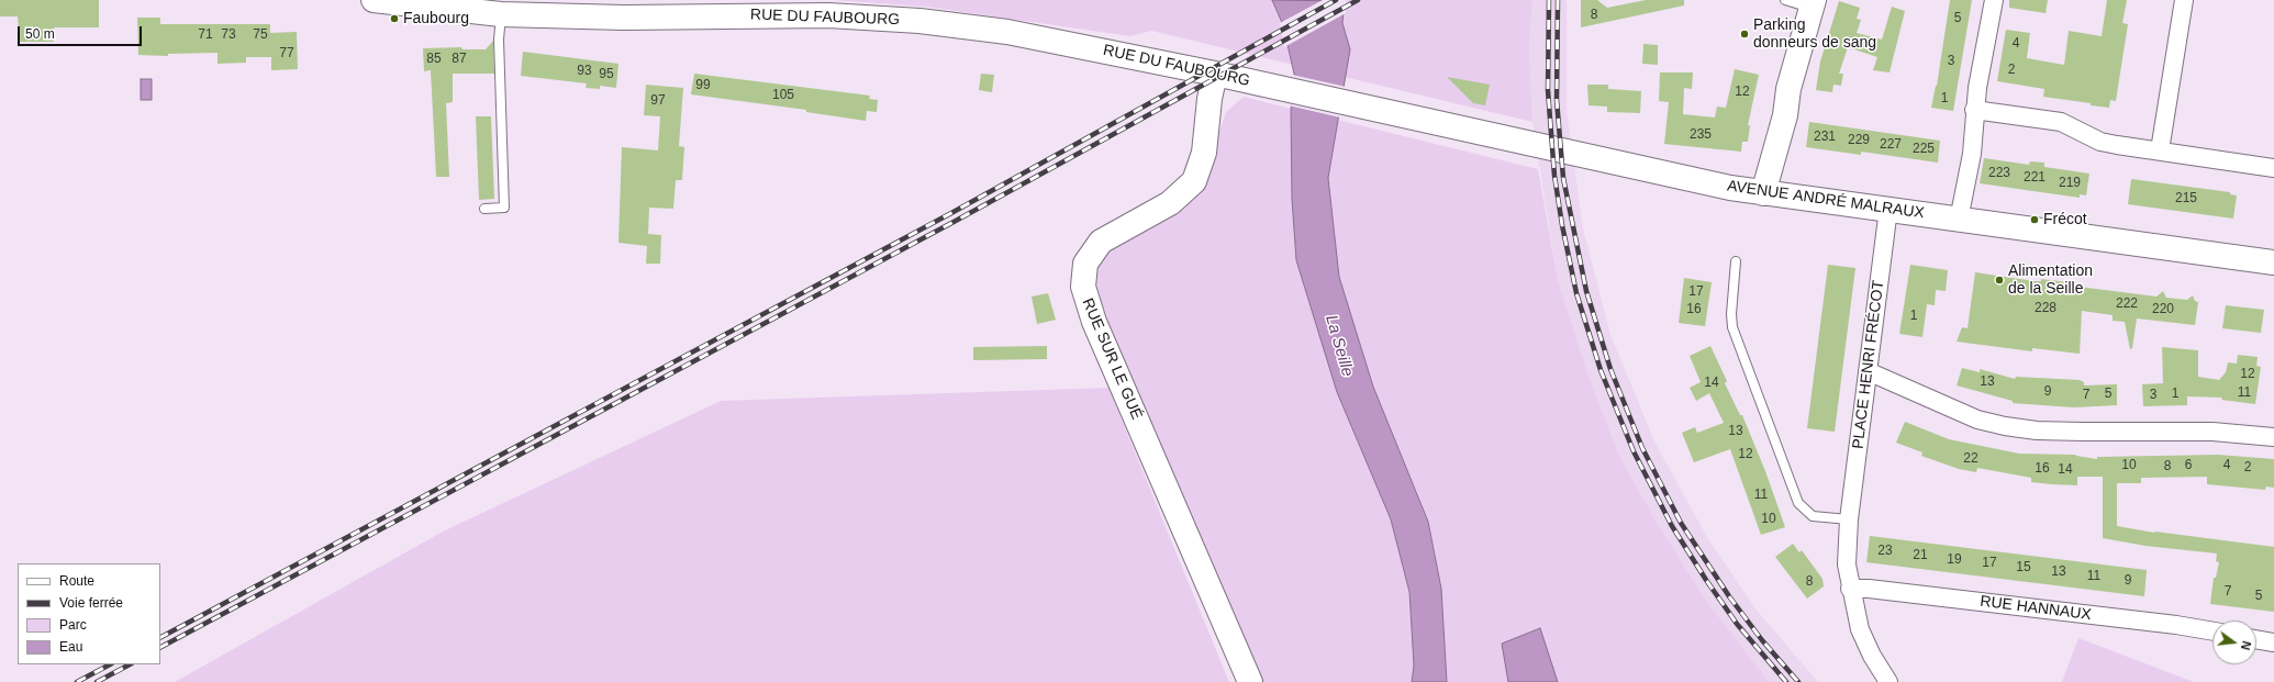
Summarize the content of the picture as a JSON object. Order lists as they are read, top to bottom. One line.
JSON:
{"streets":{"main road":["RUE DU FAUBOURG","AVENUE ANDRÉ MALRAUX","RUE SUR LE GUÉ"],"street":["PLACE HENRI FRÉCOT","RUE HANNAUX"]},"crossings":[["RUE DU FAUBOURG","AVENUE ANDRÉ MALRAUX"],["RUE DU FAUBOURG","RUE SUR LE GUÉ"],["AVENUE ANDRÉ MALRAUX","PLACE HENRI FRÉCOT"],["PLACE HENRI FRÉCOT","RUE HANNAUX"]],"water":["La Seille"],"places":["Faubourg","Parking donneurs de sang","Frécot","Alimentation de la Seille"],"house_numbers":["8","5","71","73","75","4","77","85","87","3","2","93","95","99","12","105","1","97","235","231","229","227","225","223","221","219","215","17","222","228","16","220","1","12","13","14","9","11","5","1","7","3","13","12","22","10","6","4","8","2","16","14","11","10","23","21","19","17","15","13","11","9","8","7","5"],"legend":["Route","Voie ferrée","Parc","Eau"],"scale_bar":"50 m","north":"right"}
